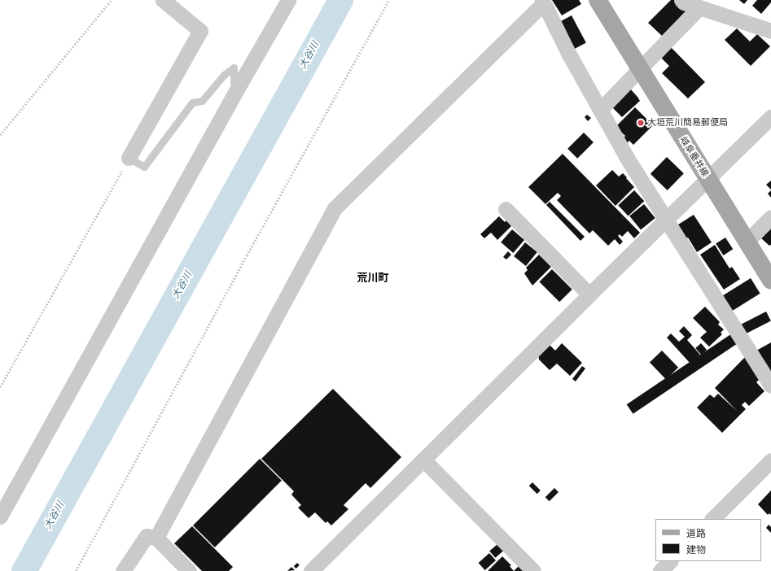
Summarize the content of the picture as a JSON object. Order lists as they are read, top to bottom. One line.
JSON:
{"streets":{"main road":["岐阜垂井線"]},"districts":["荒川町"],"water":["大谷川"],"places":["大垣荒川簡易郵便局"],"legend":["道路","建物"]}
